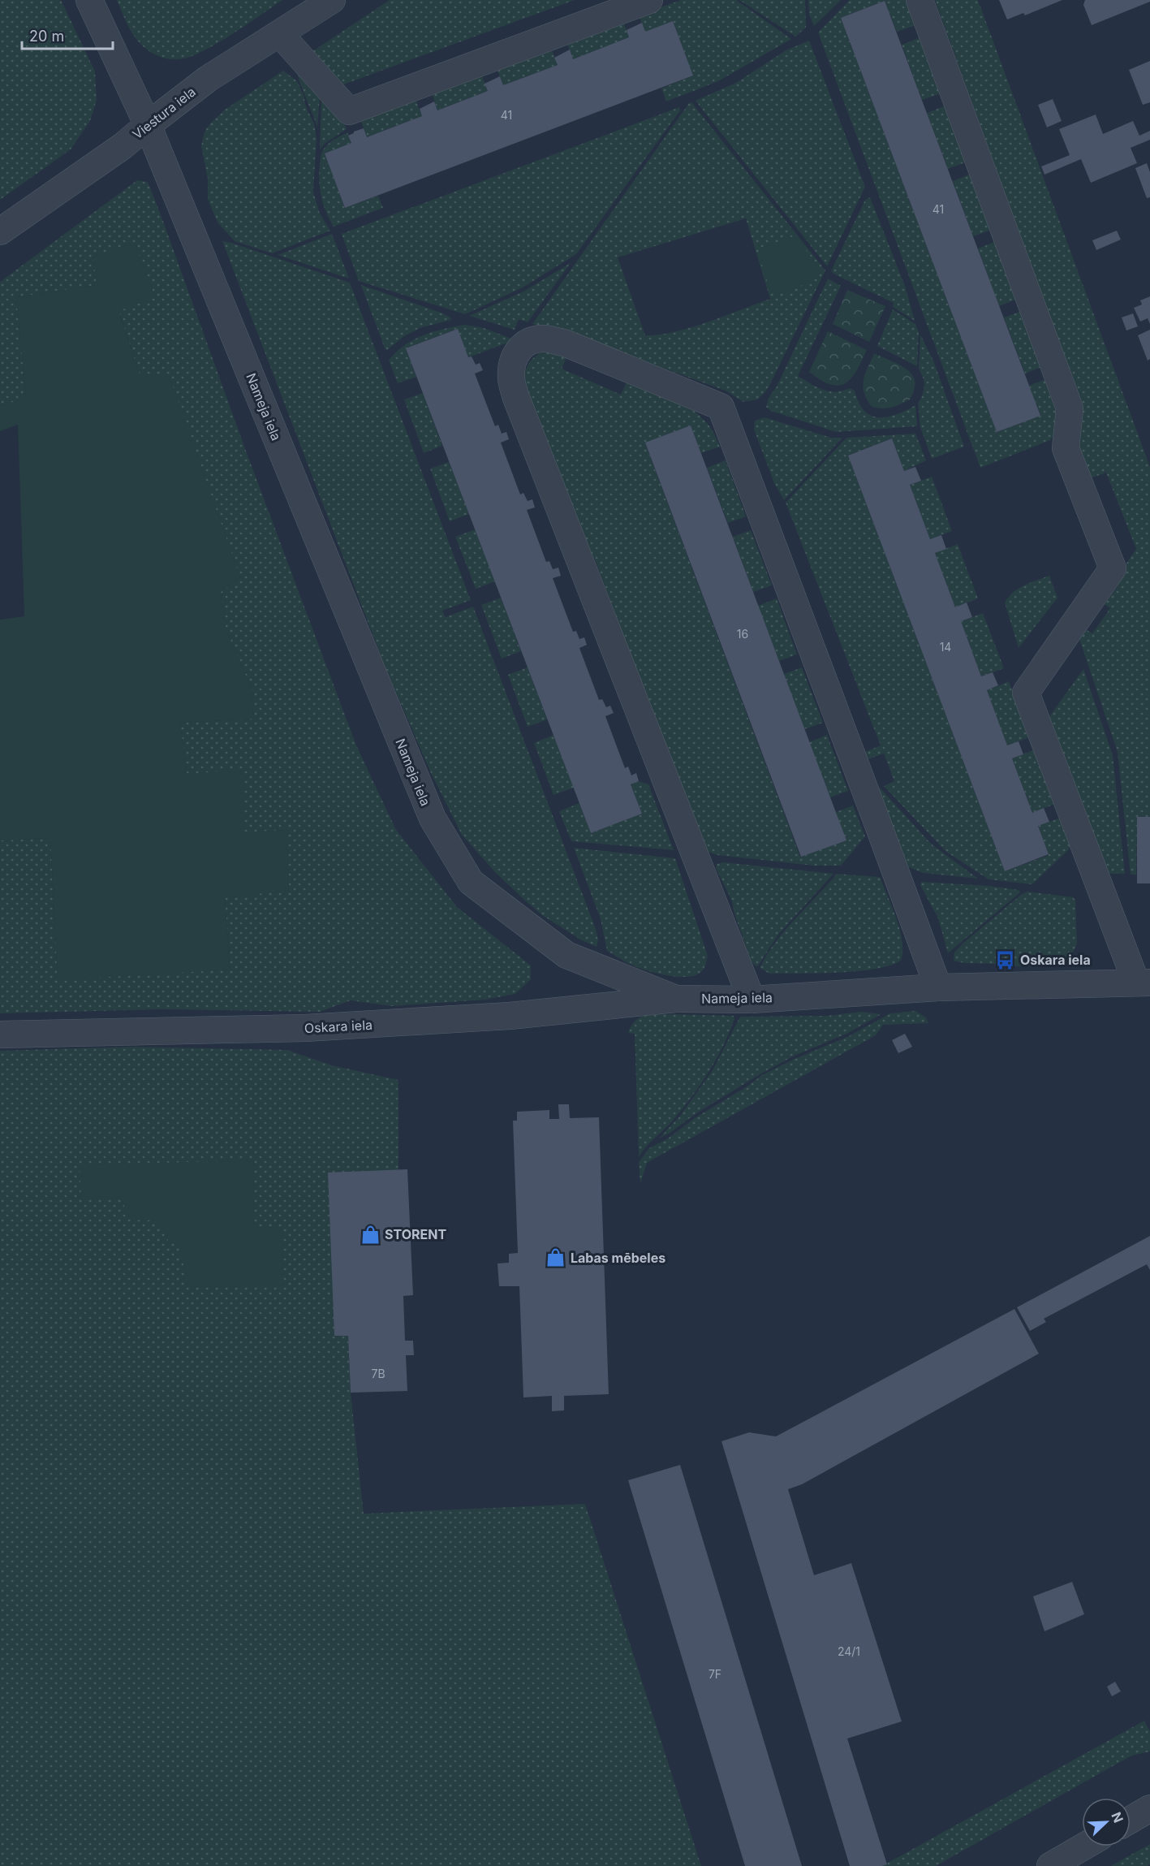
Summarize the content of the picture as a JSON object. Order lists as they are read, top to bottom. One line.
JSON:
{"streets":{"street":["Viestura iela","Nameja iela","Oskara iela"]},"crossings":[["Viestura iela","Nameja iela"],["Nameja iela","Oskara iela"]],"places":{"bus stop":["Oskara iela"],"shop":["STORENT","Labas mēbeles"]},"house_numbers":["41","41","16","14","7B","24/1","7F"],"scale_bar":"20 m","north":"top right"}
